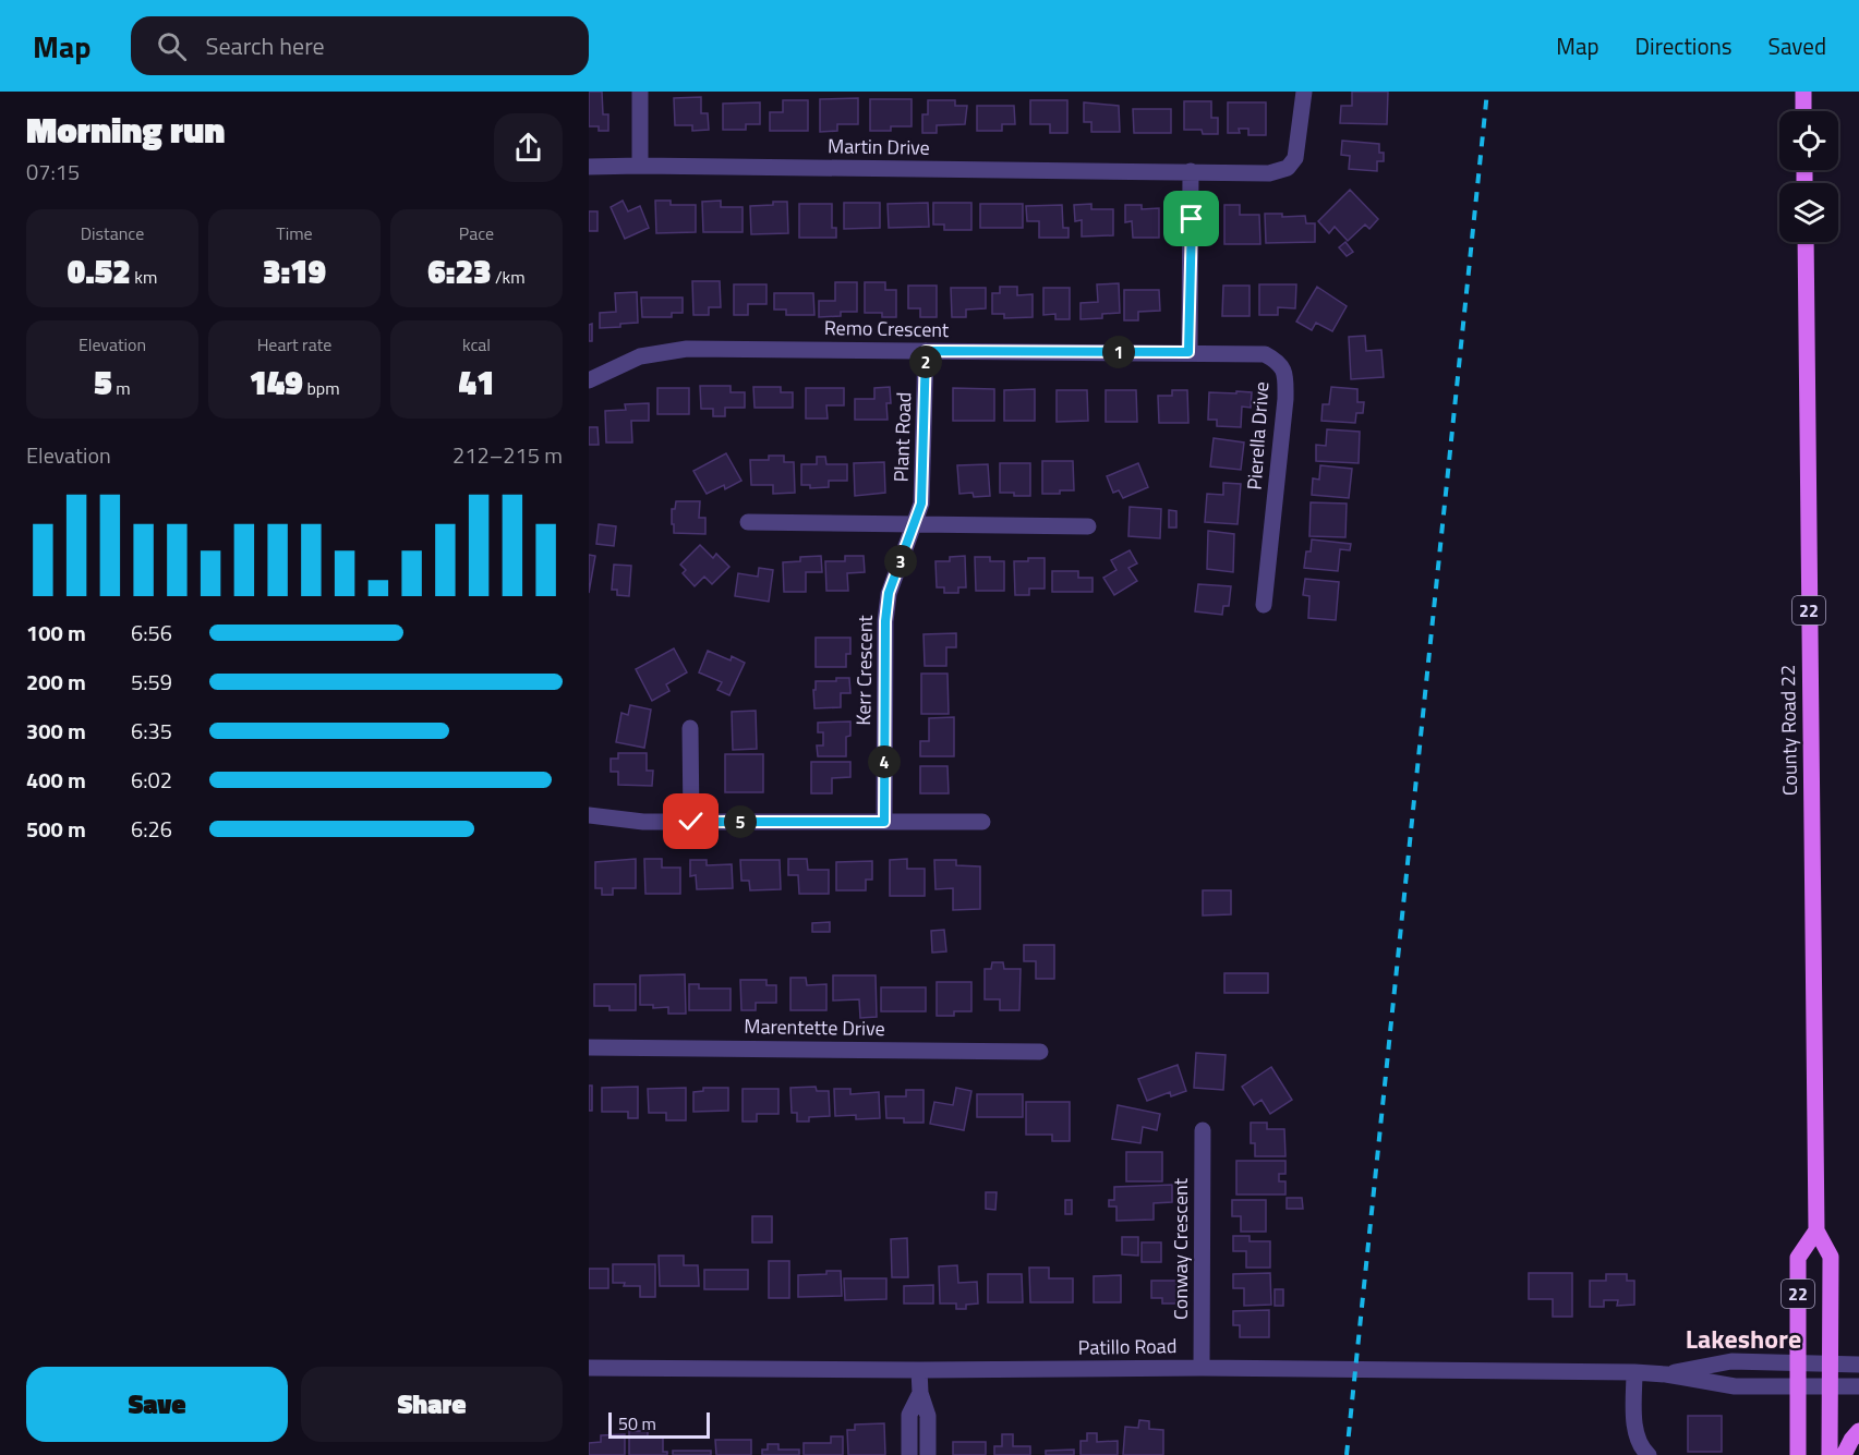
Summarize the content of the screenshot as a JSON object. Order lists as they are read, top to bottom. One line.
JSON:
{"streets":{"main road":["22","County Road 22"],"street":["Martin Drive","Remo Crescent","Pierella Drive","Plant Road","Kerr Crescent","Marentette Drive","Conway Crescent","Patillo Road"]},"crossings":[["Remo Crescent","Pierella Drive"],["Remo Crescent","Plant Road"],["Plant Road","Kerr Crescent"],["22","County Road 22"],["22","Patillo Road"],["County Road 22","Patillo Road"],["Conway Crescent","Patillo Road"]],"districts":["Lakeshore"],"scale_bar":"50 m","page":{"header":"Map","search":"Search here","nav":["Map","Directions","Saved"],"heading":["Morning run","07:15"],"stats":[["Distance","0.52 km"],["Time","3:19"],["Pace","6:23 /km"],["Elevation","5 m"],["Heart rate","149 bpm"],["kcal","41"]],"pins":["1","2","3","4","5"],"chart":["Elevation","212–215 m"],"list":[{"name":"100 m","note":"6:56"},{"name":"200 m","note":"5:59"},{"name":"300 m","note":"6:35"},{"name":"400 m","note":"6:02"},{"name":"500 m","note":"6:26"}],"buttons":["Save","Share"],"scale":"50 m"}}
